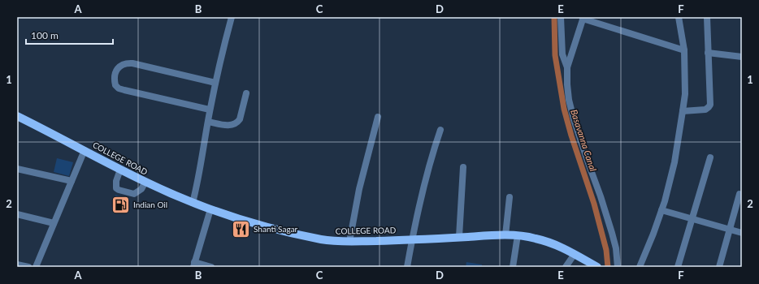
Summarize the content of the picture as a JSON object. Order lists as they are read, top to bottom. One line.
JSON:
{"streets":{"main road":["COLLEGE ROAD"]},"water":["Basavanna Canal"],"places":{"fuel station":["Indian Oil"],"restaurant":["Shanti Sagar"]},"scale_bar":"100 m","grid":{"columns":["A","B","C","D","E","F"],"rows":["1","2"]}}
